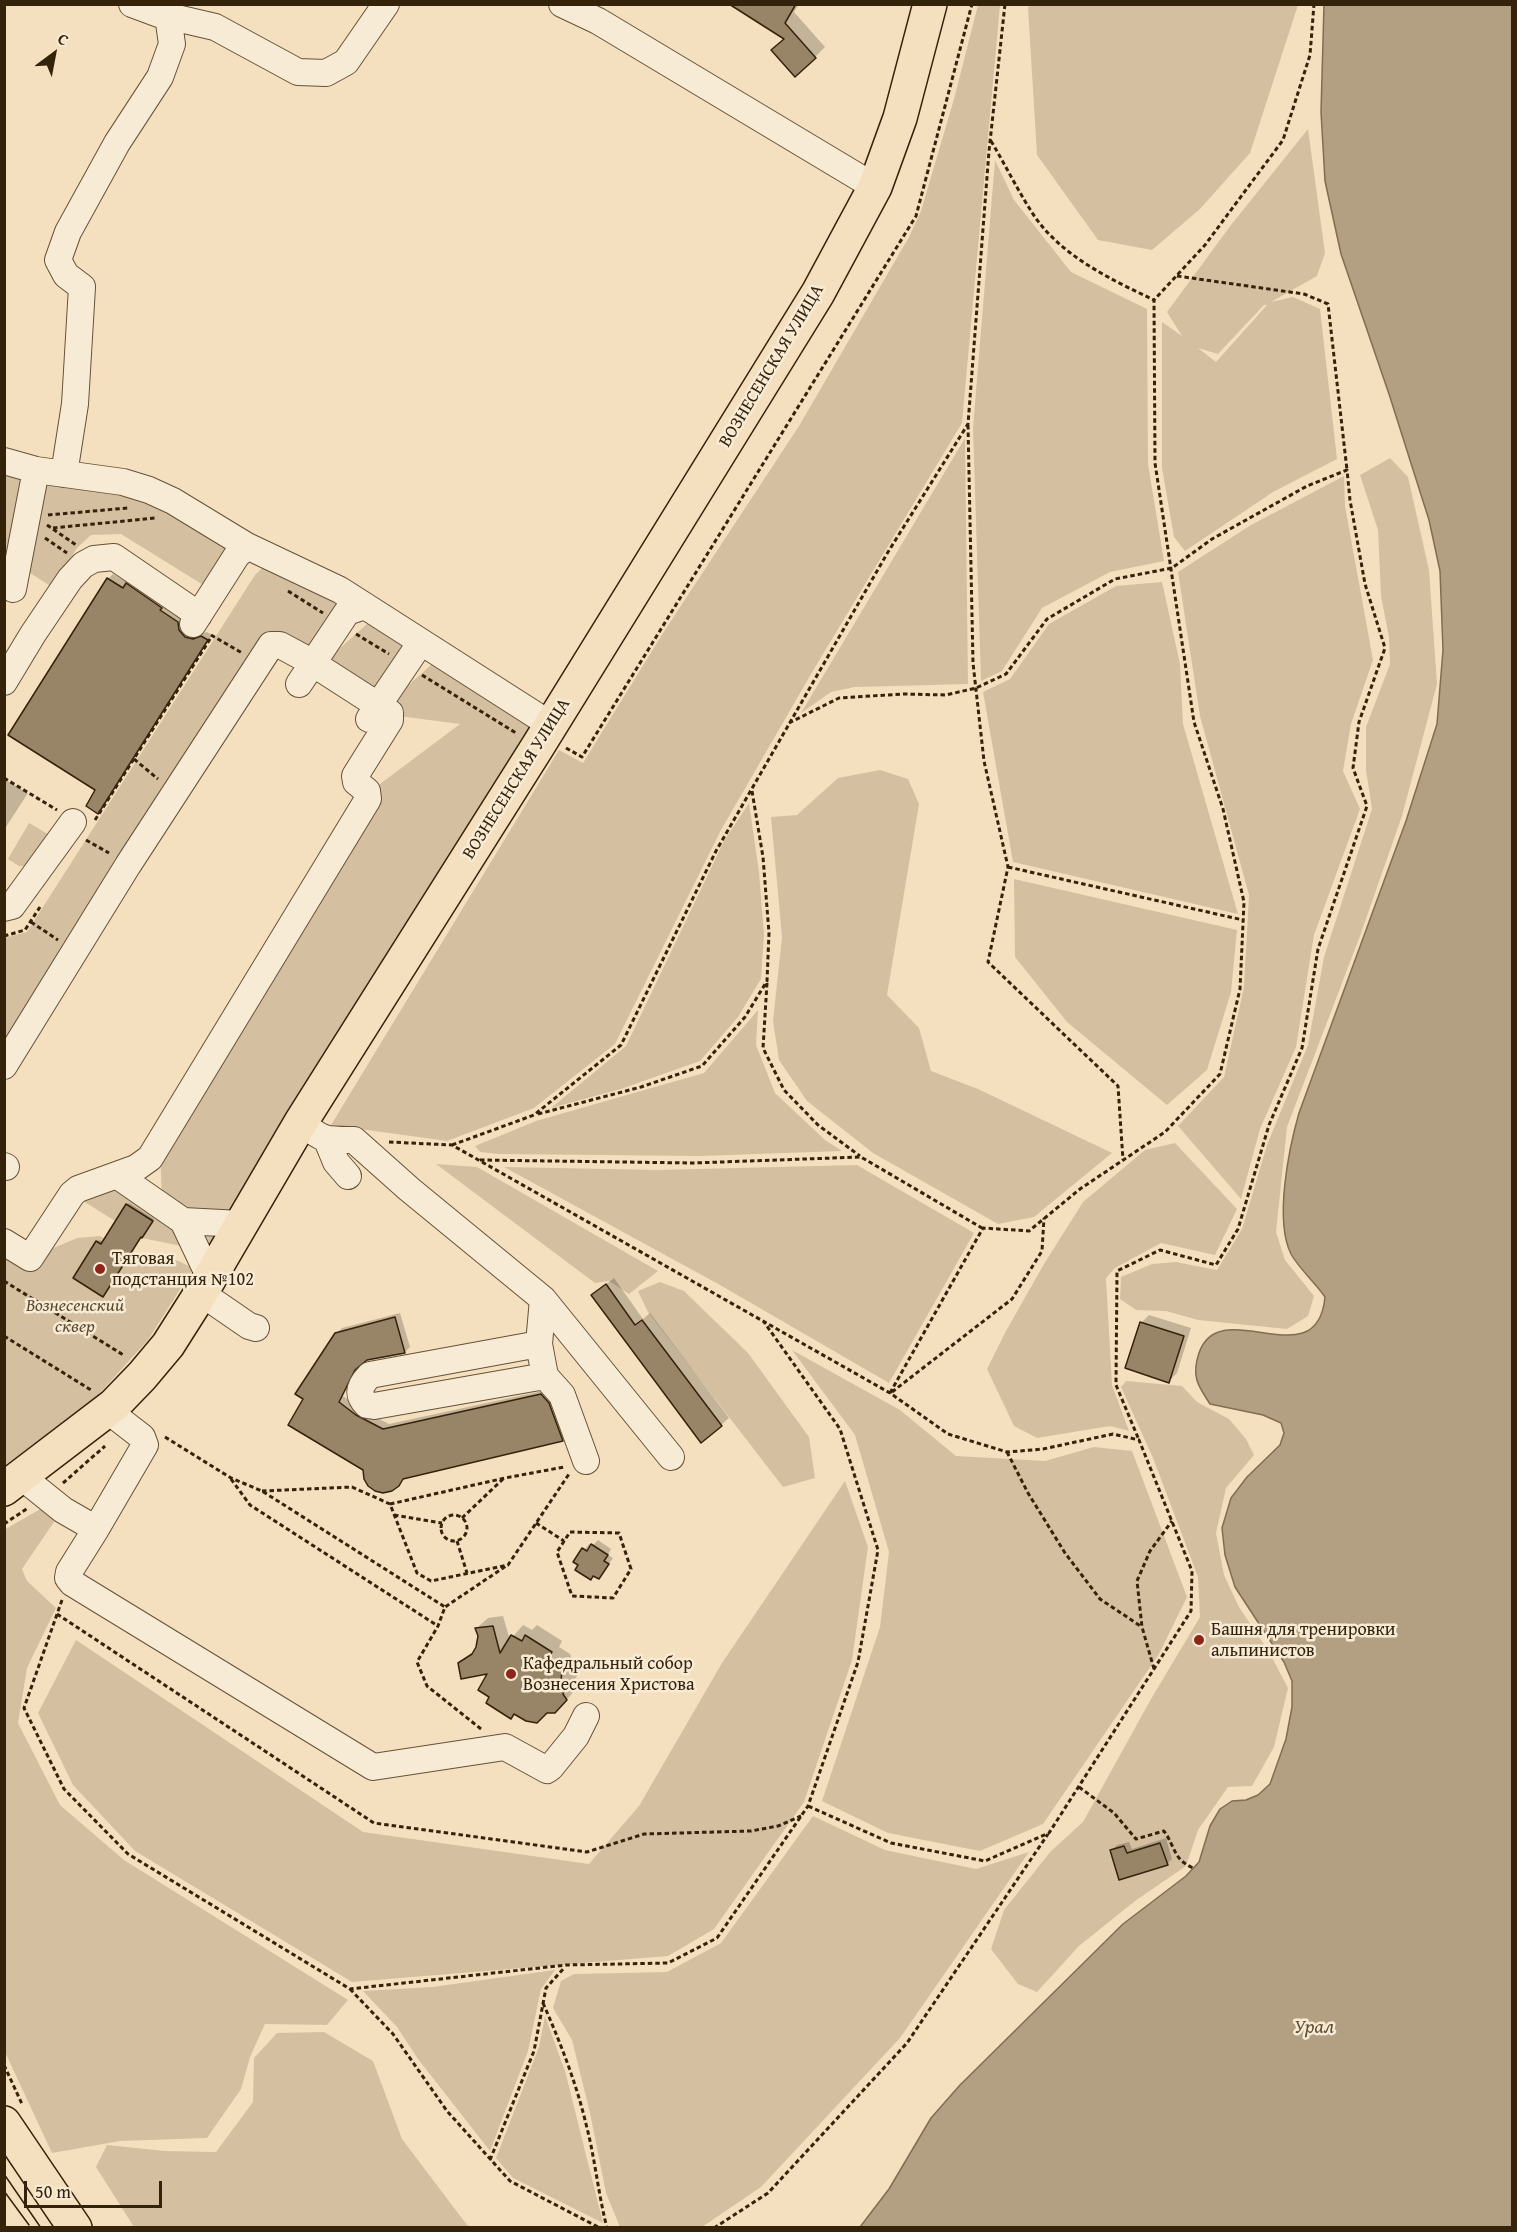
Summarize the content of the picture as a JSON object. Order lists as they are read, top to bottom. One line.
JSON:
{"streets":{"main road":["ВОЗНЕСЕНСКАЯ УЛИЦА"]},"water":["Урал"],"parks":["Вознесенский cквер"],"places":["Тяговая подстанция №102","Башня для тренировки альпинистов","Кафедральный собор Вознесения Христова"],"scale_bar":"50 m","north":"top right"}
